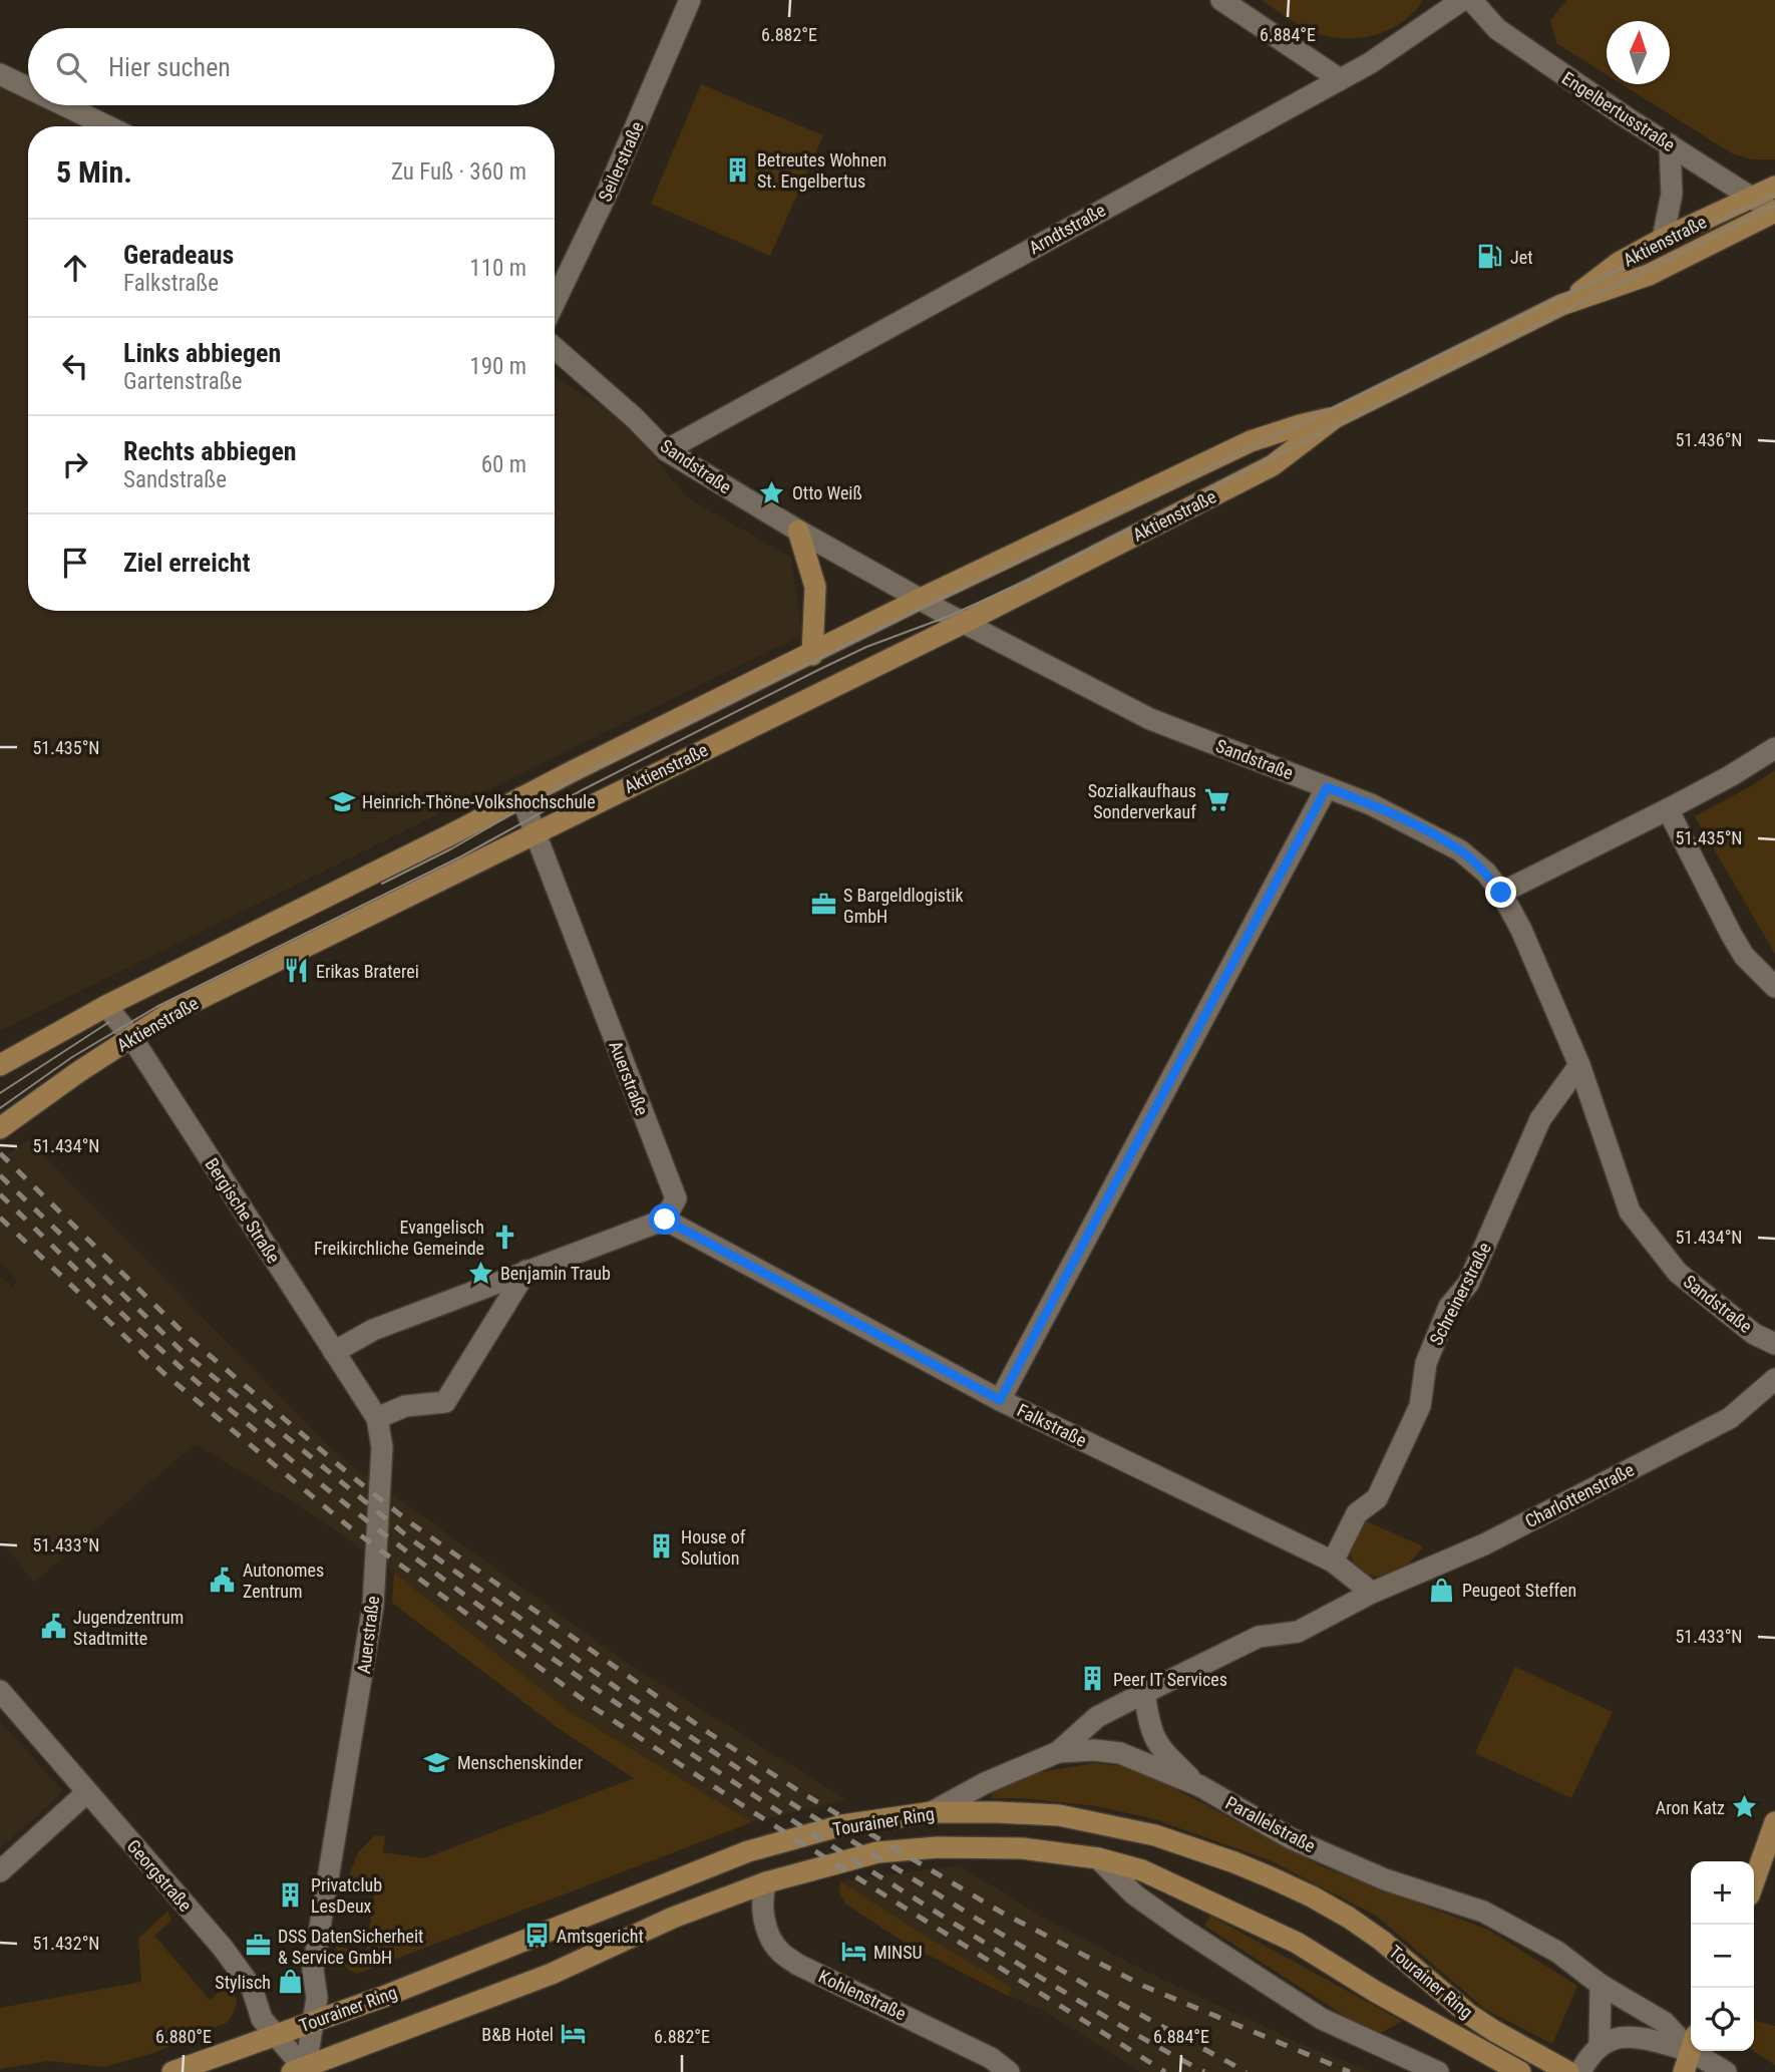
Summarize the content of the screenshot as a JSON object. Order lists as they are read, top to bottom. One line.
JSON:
{"streets":{"main road":["Aktienstraße","Tourainer Ring"],"street":["Engelbertusstraße","Seilerstraße","Arndtstraße","Sandstraße","Auerstraße","Bergische Straße","Schreinerstraße","Falkstraße","Charlottenstraße","Parallelstraße","Georgstraße","Kohlenstraße"]},"crossings":[["Engelbertusstraße","Aktienstraße"],["Arndtstraße","Sandstraße"],["Aktienstraße","Sandstraße"],["Aktienstraße","Auerstraße"],["Aktienstraße","Bergische Straße"],["Sandstraße","Schreinerstraße"],["Auerstraße","Bergische Straße"],["Auerstraße","Falkstraße"],["Auerstraße","Tourainer Ring"],["Auerstraße","Georgstraße"],["Schreinerstraße","Falkstraße"],["Charlottenstraße","Parallelstraße"],["Tourainer Ring","Parallelstraße"],["Tourainer Ring","Georgstraße"],["Tourainer Ring","Kohlenstraße"]],"places":{"building":["Betreutes Wohnen St. Engelbertus","House of Solution","Peer IT Services","Privatclub LesDeux"],"fuel station":["Jet"],"place":["Otto Weiß","Benjamin Traub","Aron Katz"],"supermarket":["Sozialkaufhaus Sonderverkauf"],"school or university":["Heinrich-Thöne-Volkshochschule","Menschenskinder"],"office":["S Bargeldlogistik GmbH","DSS DatenSicherheit & Service GmbH"],"restaurant":["Erikas Braterei"],"church":["Evangelisch Freikirchliche Gemeinde"],"public building":["Autonomes Zentrum","Jugendzentrum Stadtmitte"],"shop":["Peugeot Steffen","Stylisch"],"bus stop":["Amtsgericht"],"hotel":["MINSU","B&B Hotel"]},"north":"top","page":{"search":"Hier suchen","heading":["5 Min.","Zu Fuß · 360 m"],"list":[["Geradeaus","Falkstraße","110 m"],["Links abbiegen","Gartenstraße","190 m"],["Rechts abbiegen","Sandstraße","60 m"],"Ziel erreicht"],"map_buttons":["+","−"]},"coordinates":["6.882°E","6.884°E","51.436°N","51.435°N","51.434°N","51.433°N","51.432°N","6.880°E"]}
